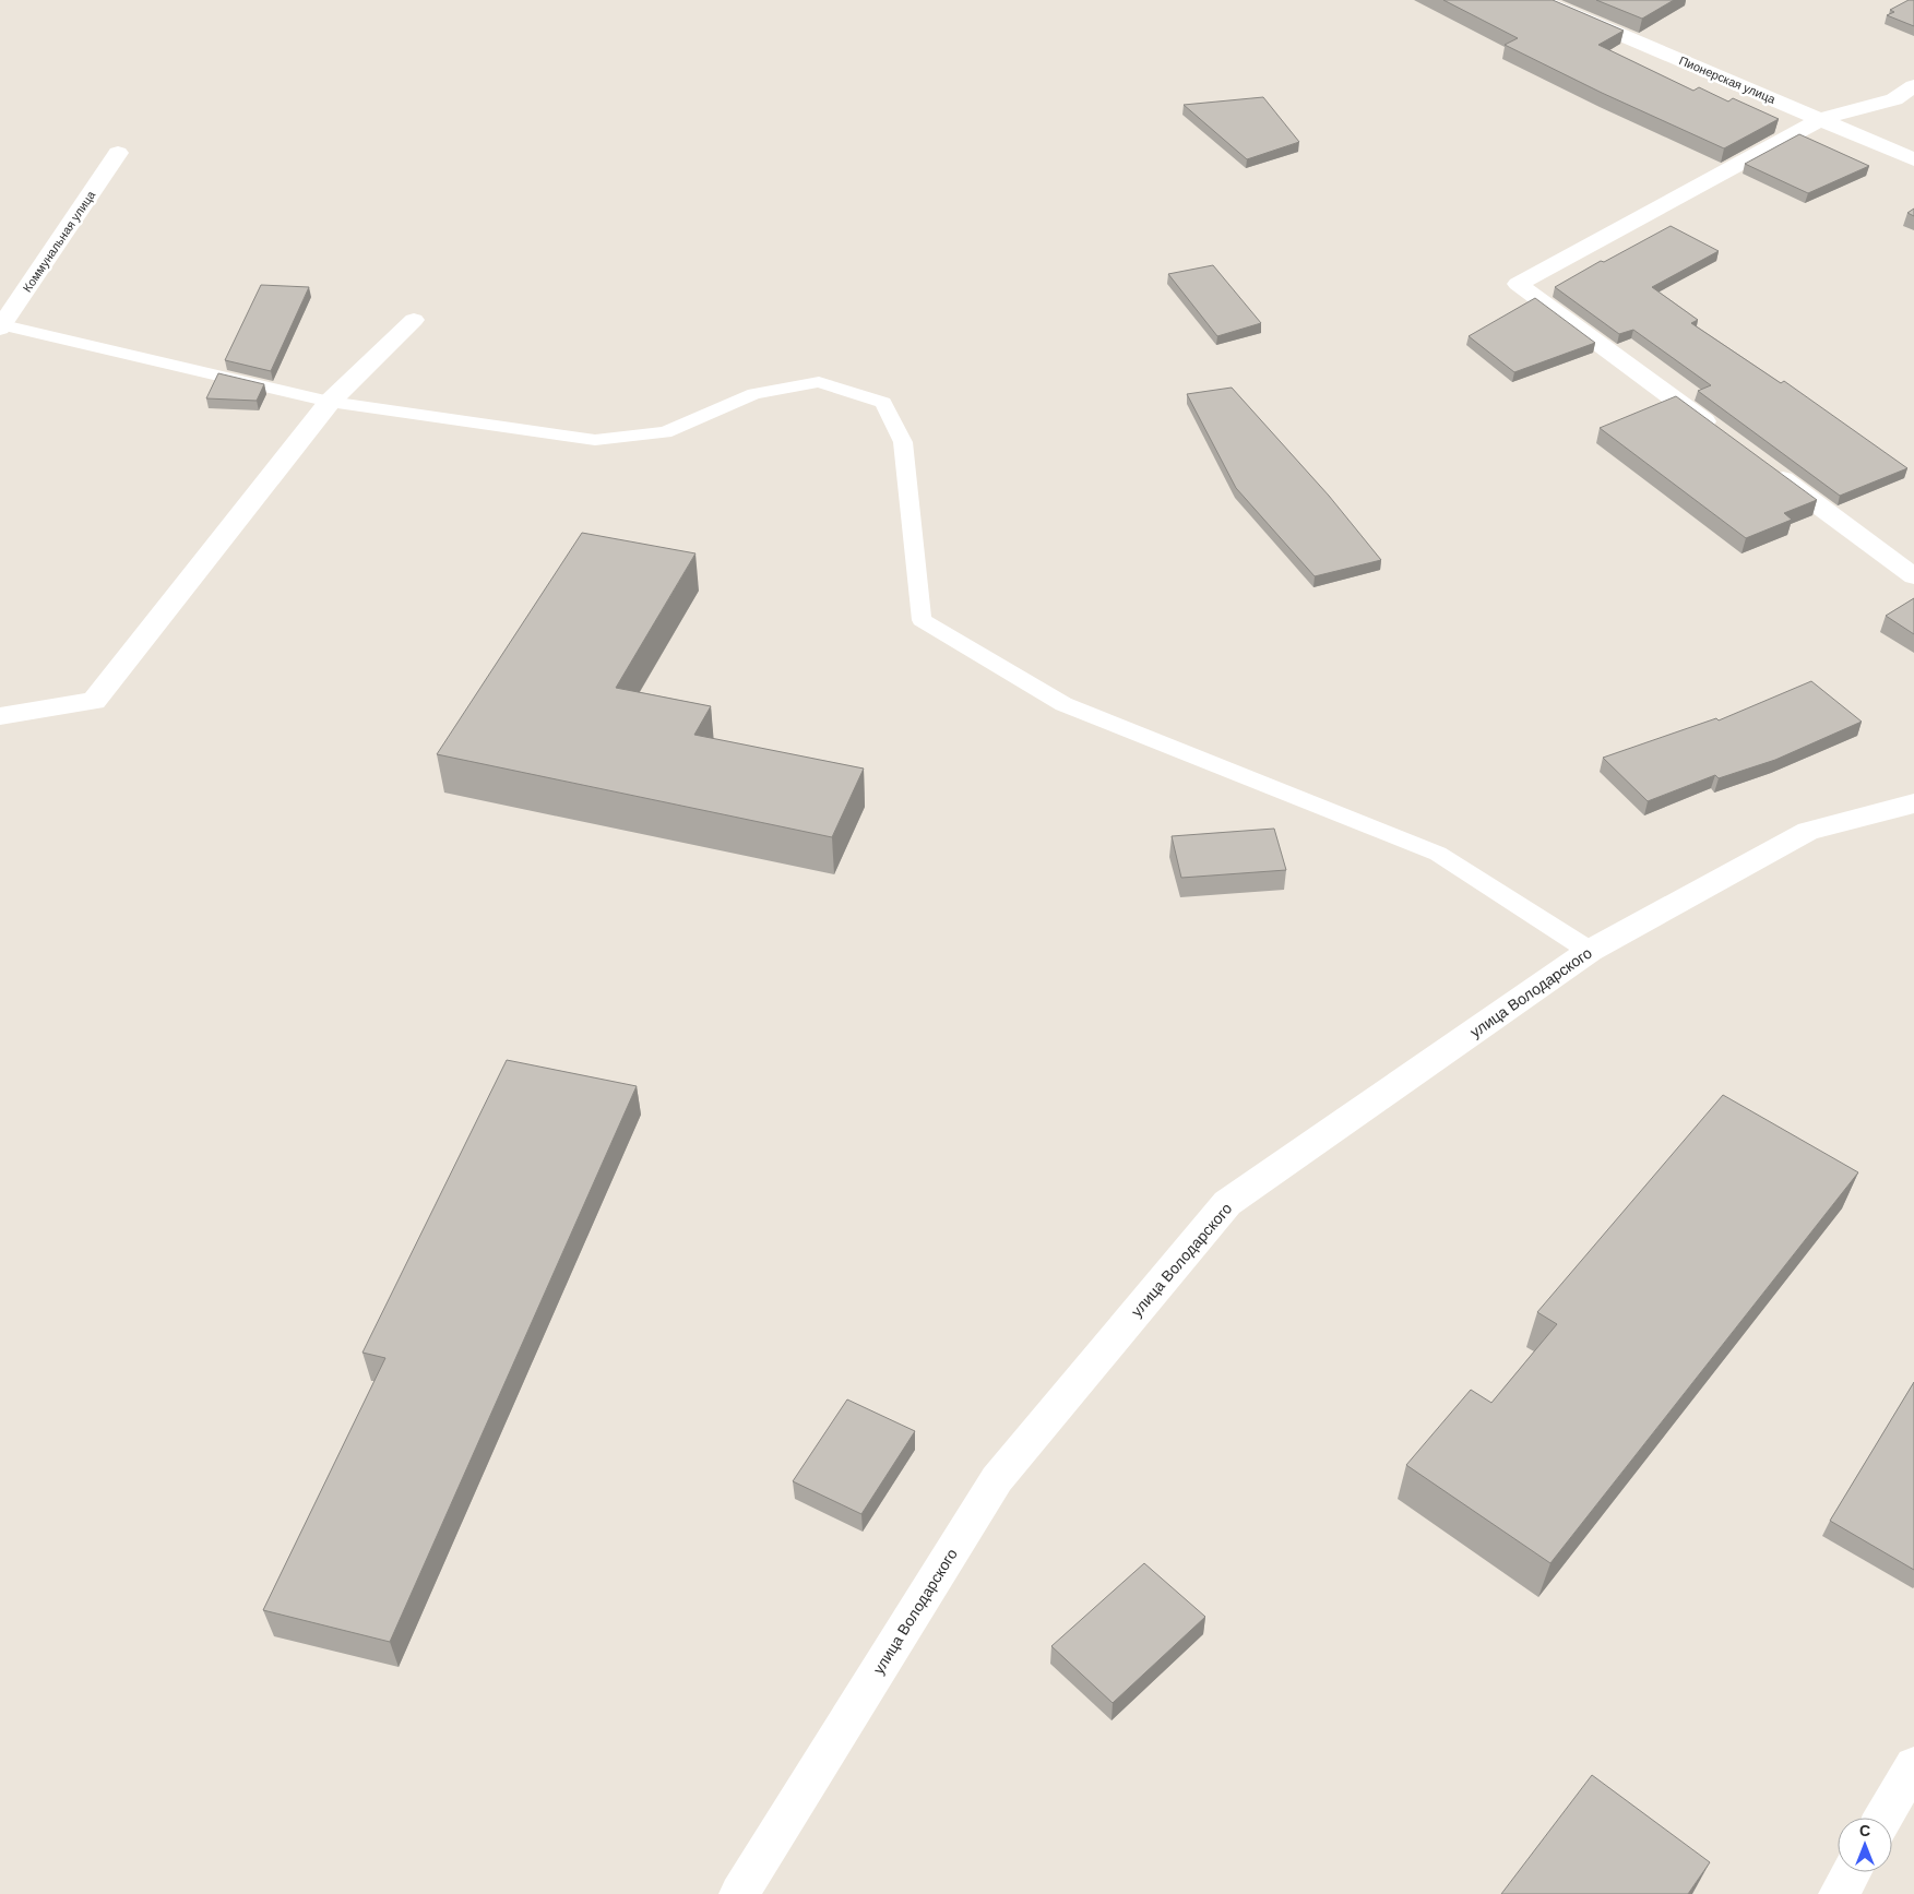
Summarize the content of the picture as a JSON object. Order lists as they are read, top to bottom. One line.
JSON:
{"streets":{"street":["Пионерская улица","Коммунальная улица","улица Володарского"]},"north":"top"}
